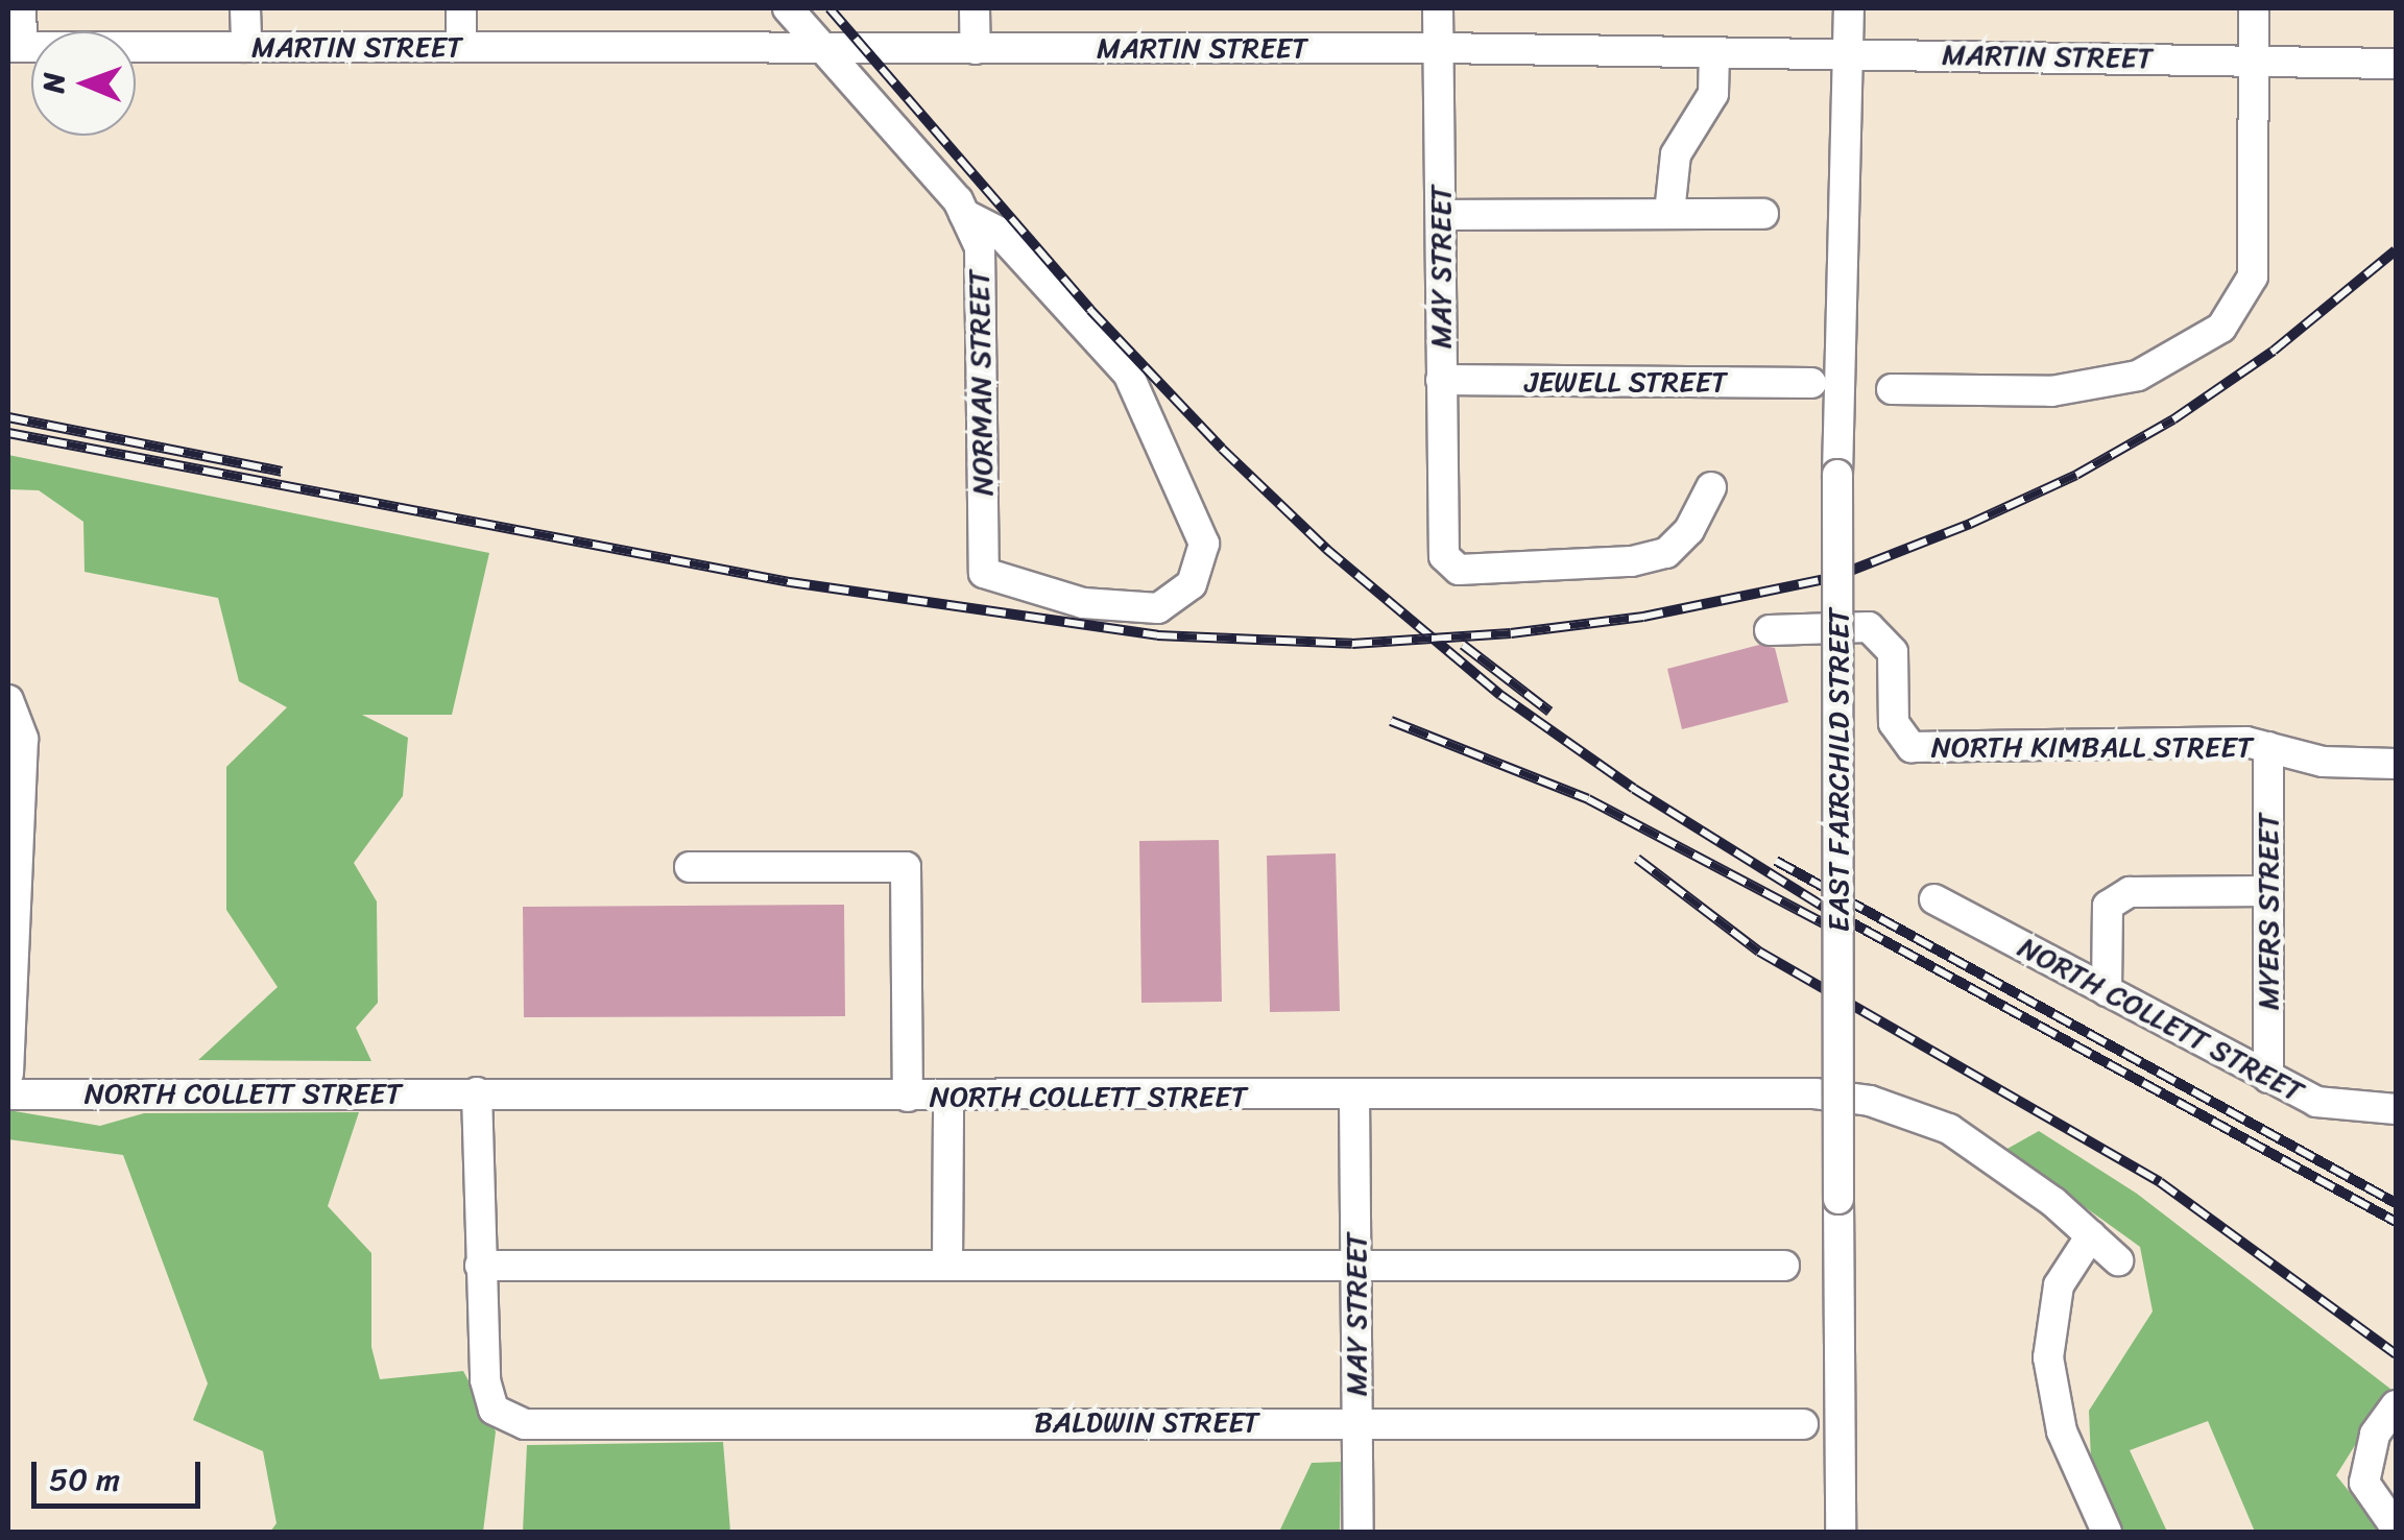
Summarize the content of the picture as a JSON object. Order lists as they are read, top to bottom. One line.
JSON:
{"streets":{"street":["MARTIN STREET","MAY STREET","JEWELL STREET","NORMAN STREET","NORTH KIMBALL STREET","EAST FAIRCHILD STREET","MYERS STREET","NORTH COLLETT STREET","BALDWIN STREET"]},"crossings":[["MARTIN STREET","MAY STREET"],["MARTIN STREET","NORMAN STREET"],["MARTIN STREET","EAST FAIRCHILD STREET"],["MAY STREET","JEWELL STREET"],["MAY STREET","NORTH COLLETT STREET"],["MAY STREET","BALDWIN STREET"],["NORTH KIMBALL STREET","MYERS STREET"],["MYERS STREET","NORTH COLLETT STREET"]],"scale_bar":"50 m","north":"left"}
